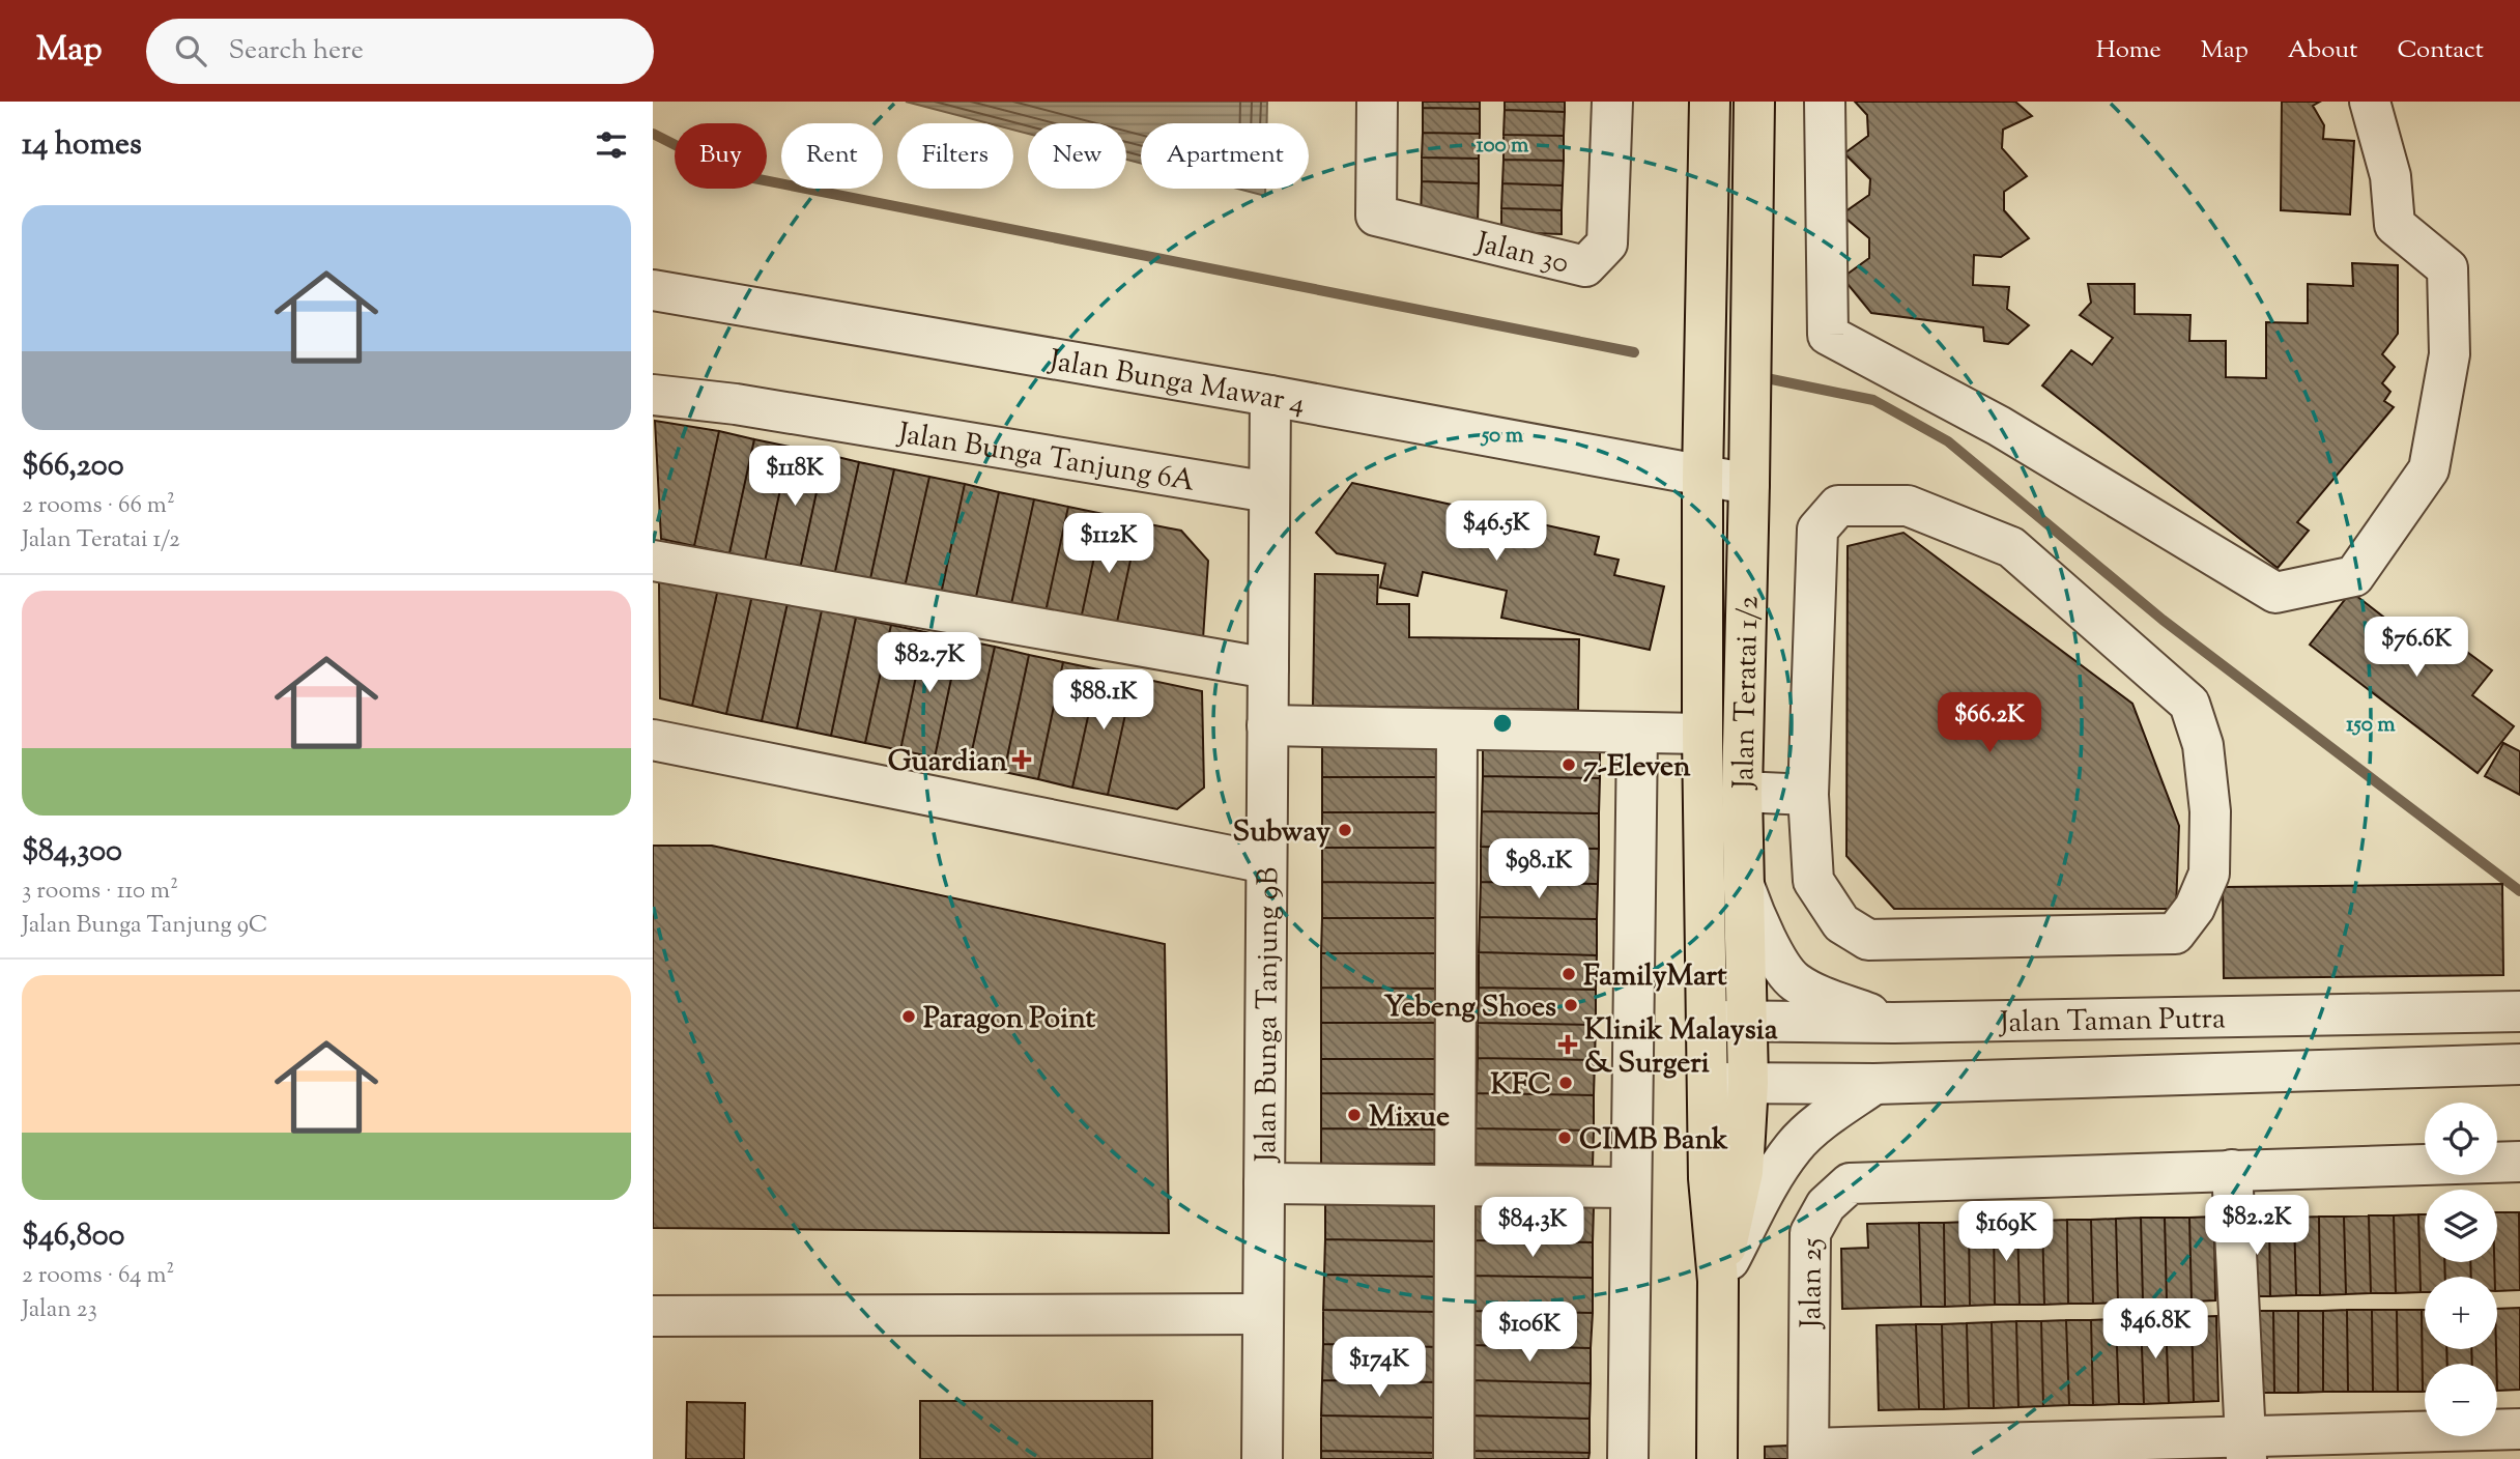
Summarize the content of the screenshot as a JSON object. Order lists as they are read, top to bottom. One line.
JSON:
{"streets":{"main road":["Jalan Teratai 1/2"],"street":["Jalan 30","Jalan Bunga Mawar 4","Jalan Bunga Tanjung 6A","Jalan Bunga Tanjung 9B","Jalan Taman Putra","Jalan 25"]},"crossings":[["Jalan Bunga Mawar 4","Jalan Teratai 1/2"],["Jalan Bunga Mawar 4","Jalan Bunga Tanjung 9B"],["Jalan Bunga Tanjung 6A","Jalan Bunga Tanjung 9B"],["Jalan Teratai 1/2","Jalan Taman Putra"]],"places":{"health":["Guardian","Klinik Malaysia & Surgeri"],"other":["7-Eleven","Subway","FamilyMart","Yebeng Shoes","Paragon Point","KFC","Mixue","CIMB Bank"]},"page":{"header":"Map","search":"Search here","nav":["Home","Map","About","Contact"],"heading":"14 homes","chip":["Buy","Rent","Filters","New","Apartment"],"list":[{"name":"$66,200","note":"2 rooms · 66 m² · Jalan Teratai 1/2"},{"name":"$84,300","note":"3 rooms · 110 m² · Jalan Bunga Tanjung 9C"},{"name":"$46,800","note":"2 rooms · 64 m² · Jalan 23"}],"price":["$118K","$46.5K","$112K","$76.6K","$82.7K","$88.1K","$66.2K","$98.1K","$82.2K","$84.3K","$169K","$46.8K","$106K","$174K"],"map_buttons":["+","−"]},"rings":["100 m","50 m","150 m"]}
